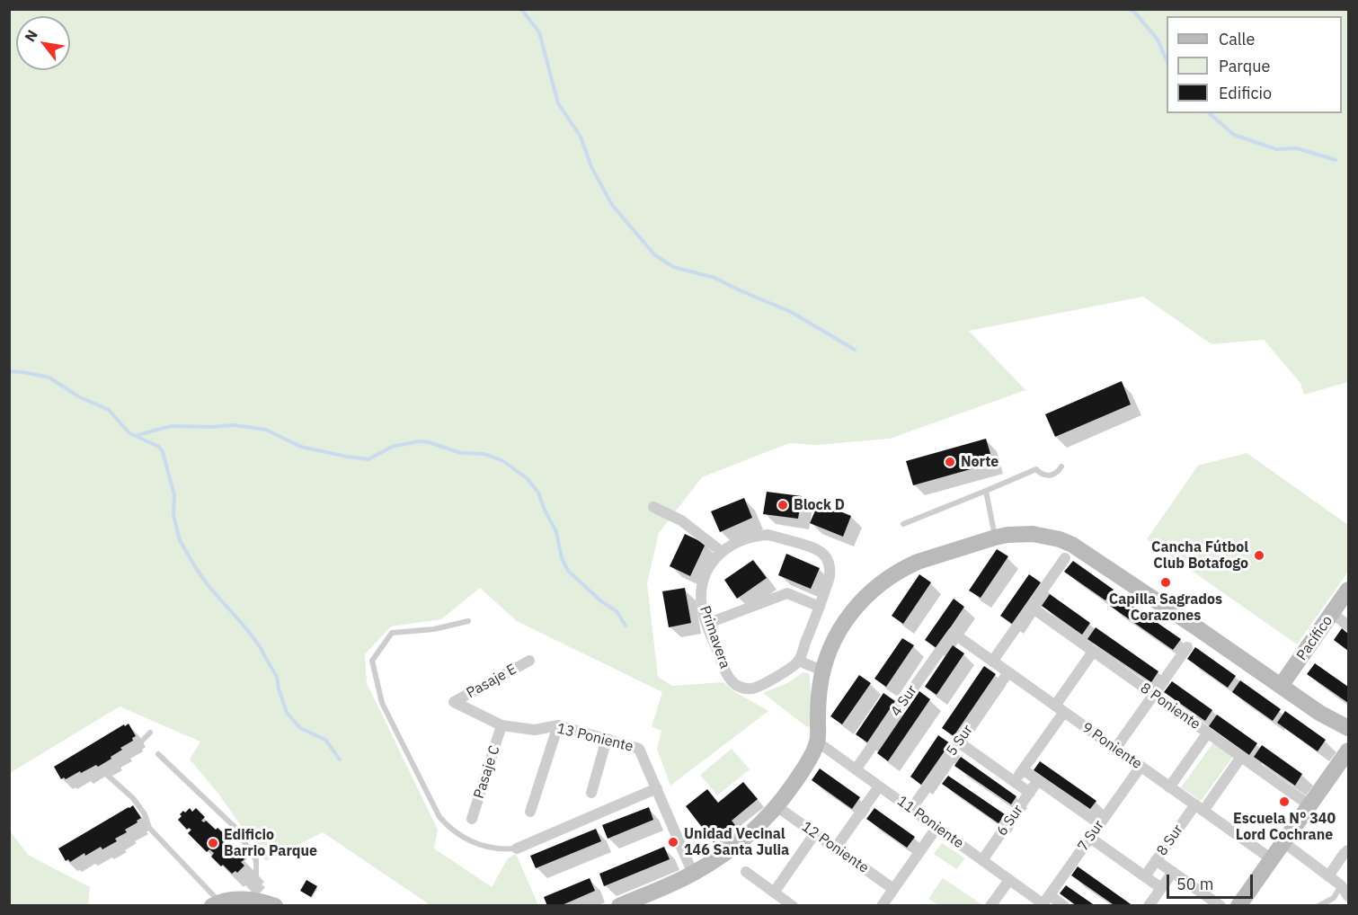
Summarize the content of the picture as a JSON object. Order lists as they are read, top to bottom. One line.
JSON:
{"streets":{"street":["Primavera","Pacífico","Pasaje E","4 Sur","8 Poniente","13 Poniente","5 Sur","9 Poniente","Pasaje C","6 Sur","11 Poniente","7 Sur","8 Sur","12 Poniente"]},"crossings":[["Pasaje E","13 Poniente"],["4 Sur","9 Poniente"],["4 Sur","11 Poniente"],["8 Poniente","6 Sur"],["8 Poniente","8 Sur"],["13 Poniente","Pasaje C"],["5 Sur","9 Poniente"],["5 Sur","11 Poniente"],["9 Poniente","6 Sur"],["9 Poniente","7 Sur"],["9 Poniente","8 Sur"],["6 Sur","11 Poniente"],["11 Poniente","7 Sur"]],"places":["Norte","Block D","Cancha Fútbol Club Botafogo","Capilla Sagrados Corazones","Escuela N° 340 Lord Cochrane","Unidad Vecinal 146 Santa Julia","Edificio Barrio Parque"],"legend":["Calle","Parque","Edificio"],"scale_bar":"50 m","north":"top left"}
